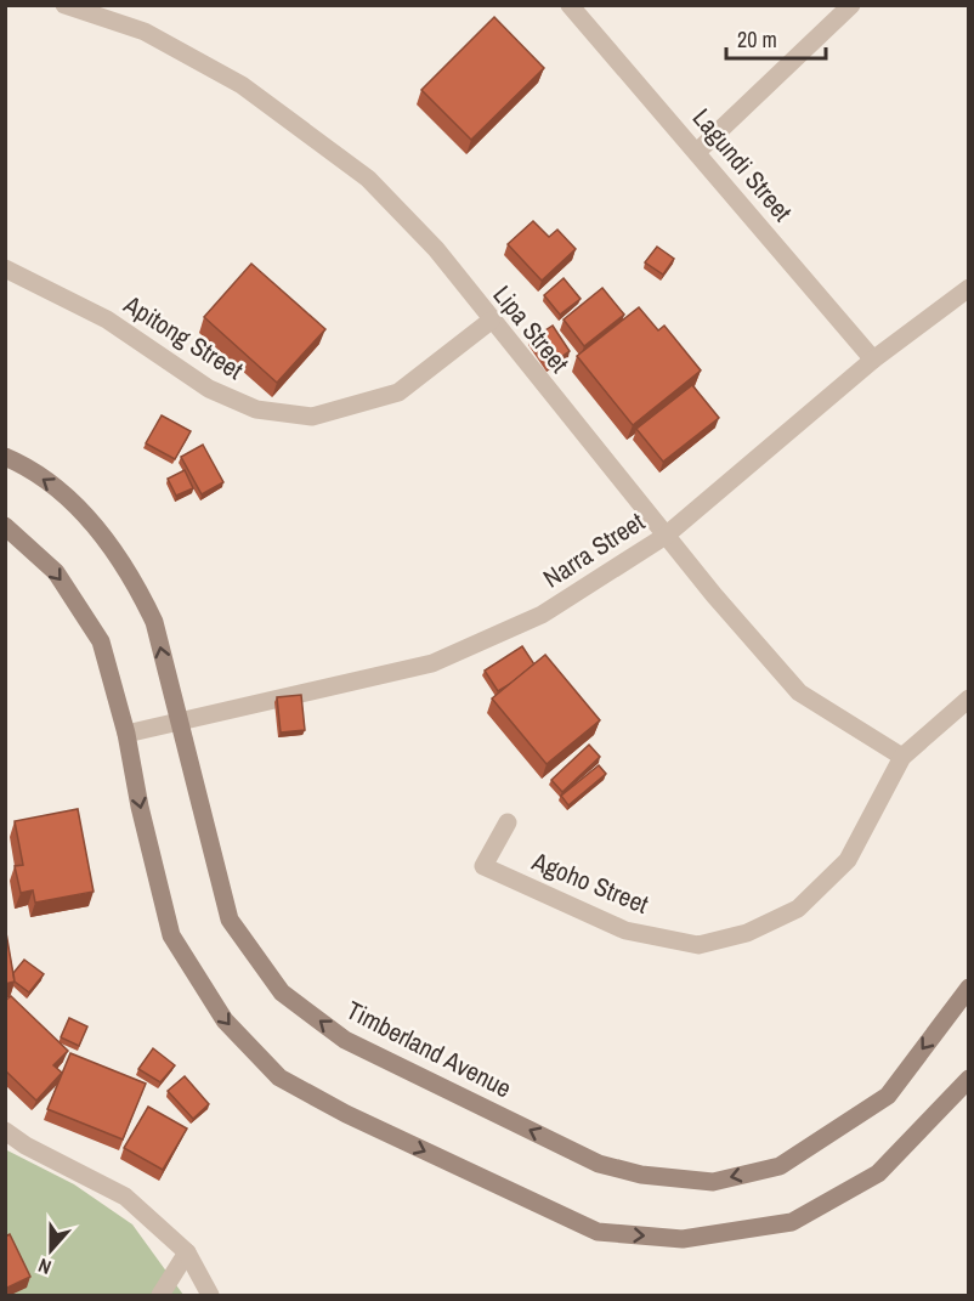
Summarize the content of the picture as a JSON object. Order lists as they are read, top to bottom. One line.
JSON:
{"streets":{"street":["Lagundi Street","Lipa Street","Apitong Street","Narra Street","Agoho Street","Timberland Avenue"]},"crossings":[["Lagundi Street","Narra Street"],["Lipa Street","Apitong Street"],["Lipa Street","Narra Street"],["Lipa Street","Agoho Street"],["Narra Street","Timberland Avenue"]],"scale_bar":"20 m","north":"bottom"}
